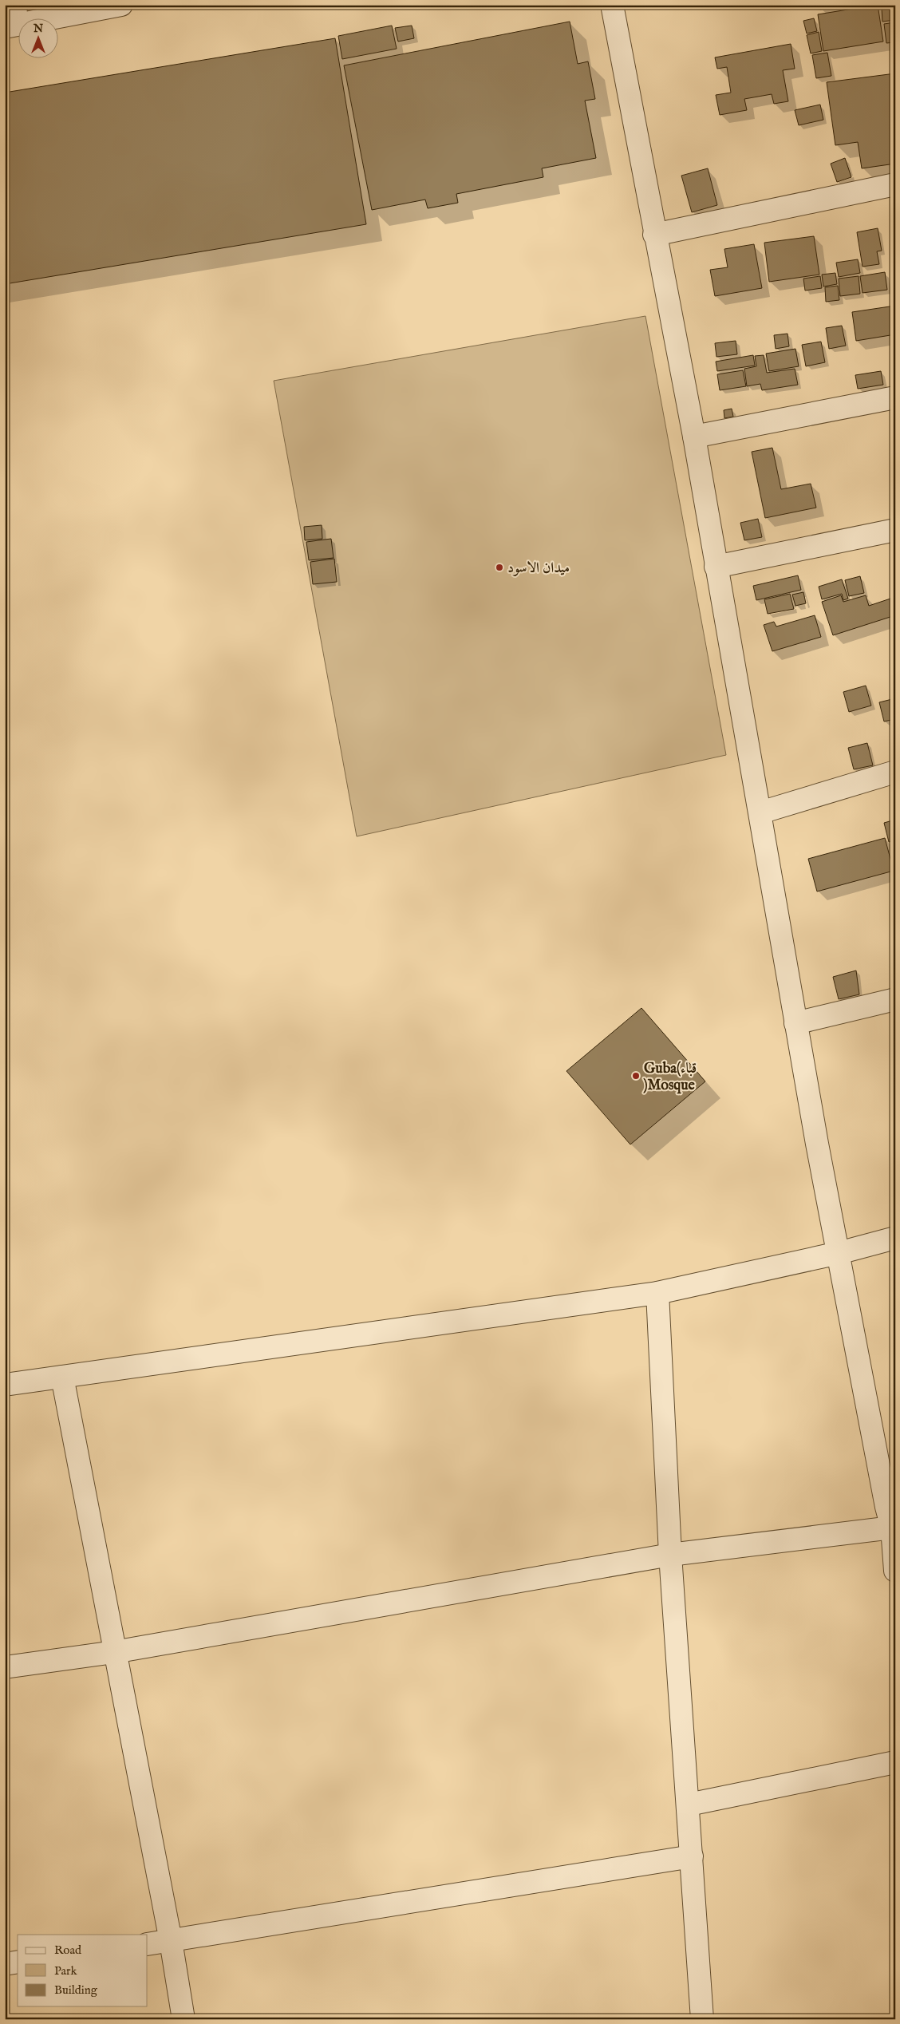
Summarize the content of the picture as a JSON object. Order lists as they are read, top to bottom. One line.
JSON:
{"places":["ميدان الاسود","Guba(قباء )Mosque"],"legend":["Road","Park","Building"],"north":"top"}
